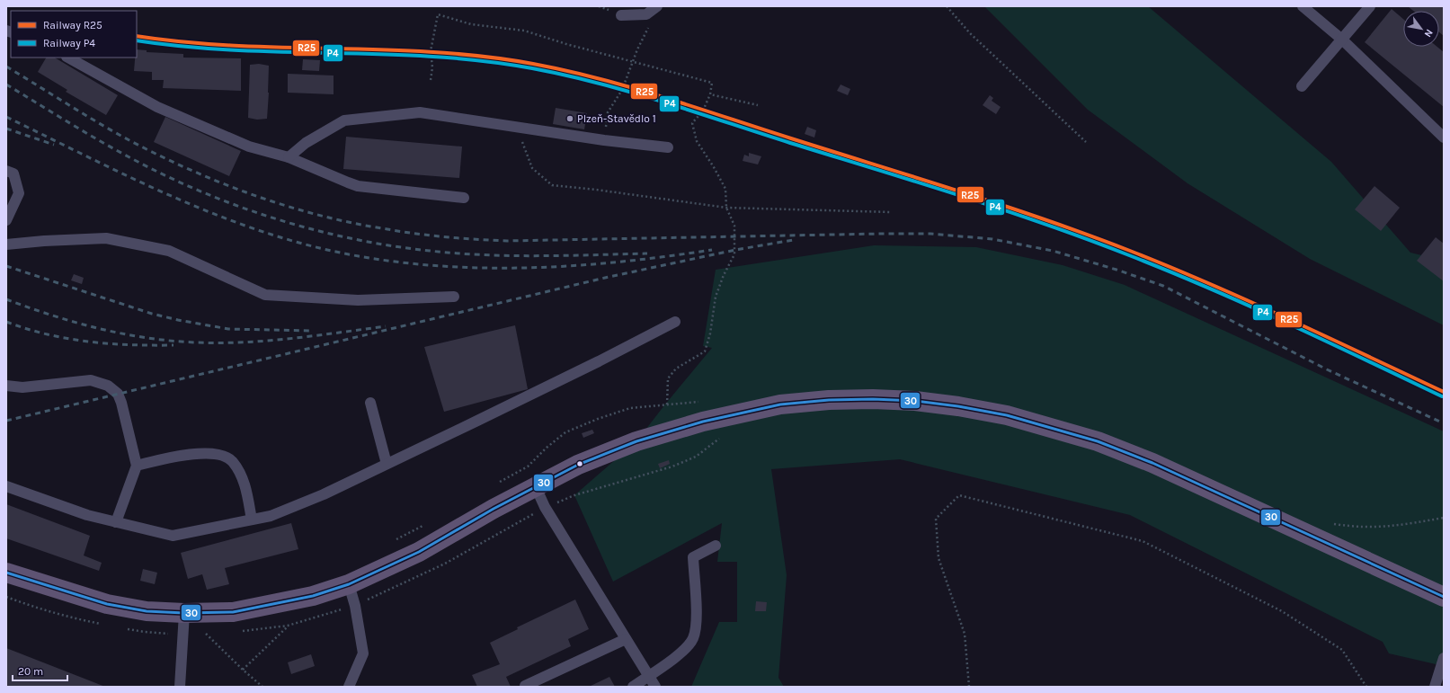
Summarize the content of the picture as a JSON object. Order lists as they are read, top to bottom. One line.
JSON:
{"places":["Plzeň-Stavědlo 1"],"lines":["rail line R25","rail line P4","transit line 30"],"legend":["Railway R25","Railway P4"],"scale_bar":"20 m","north":"bottom right"}
